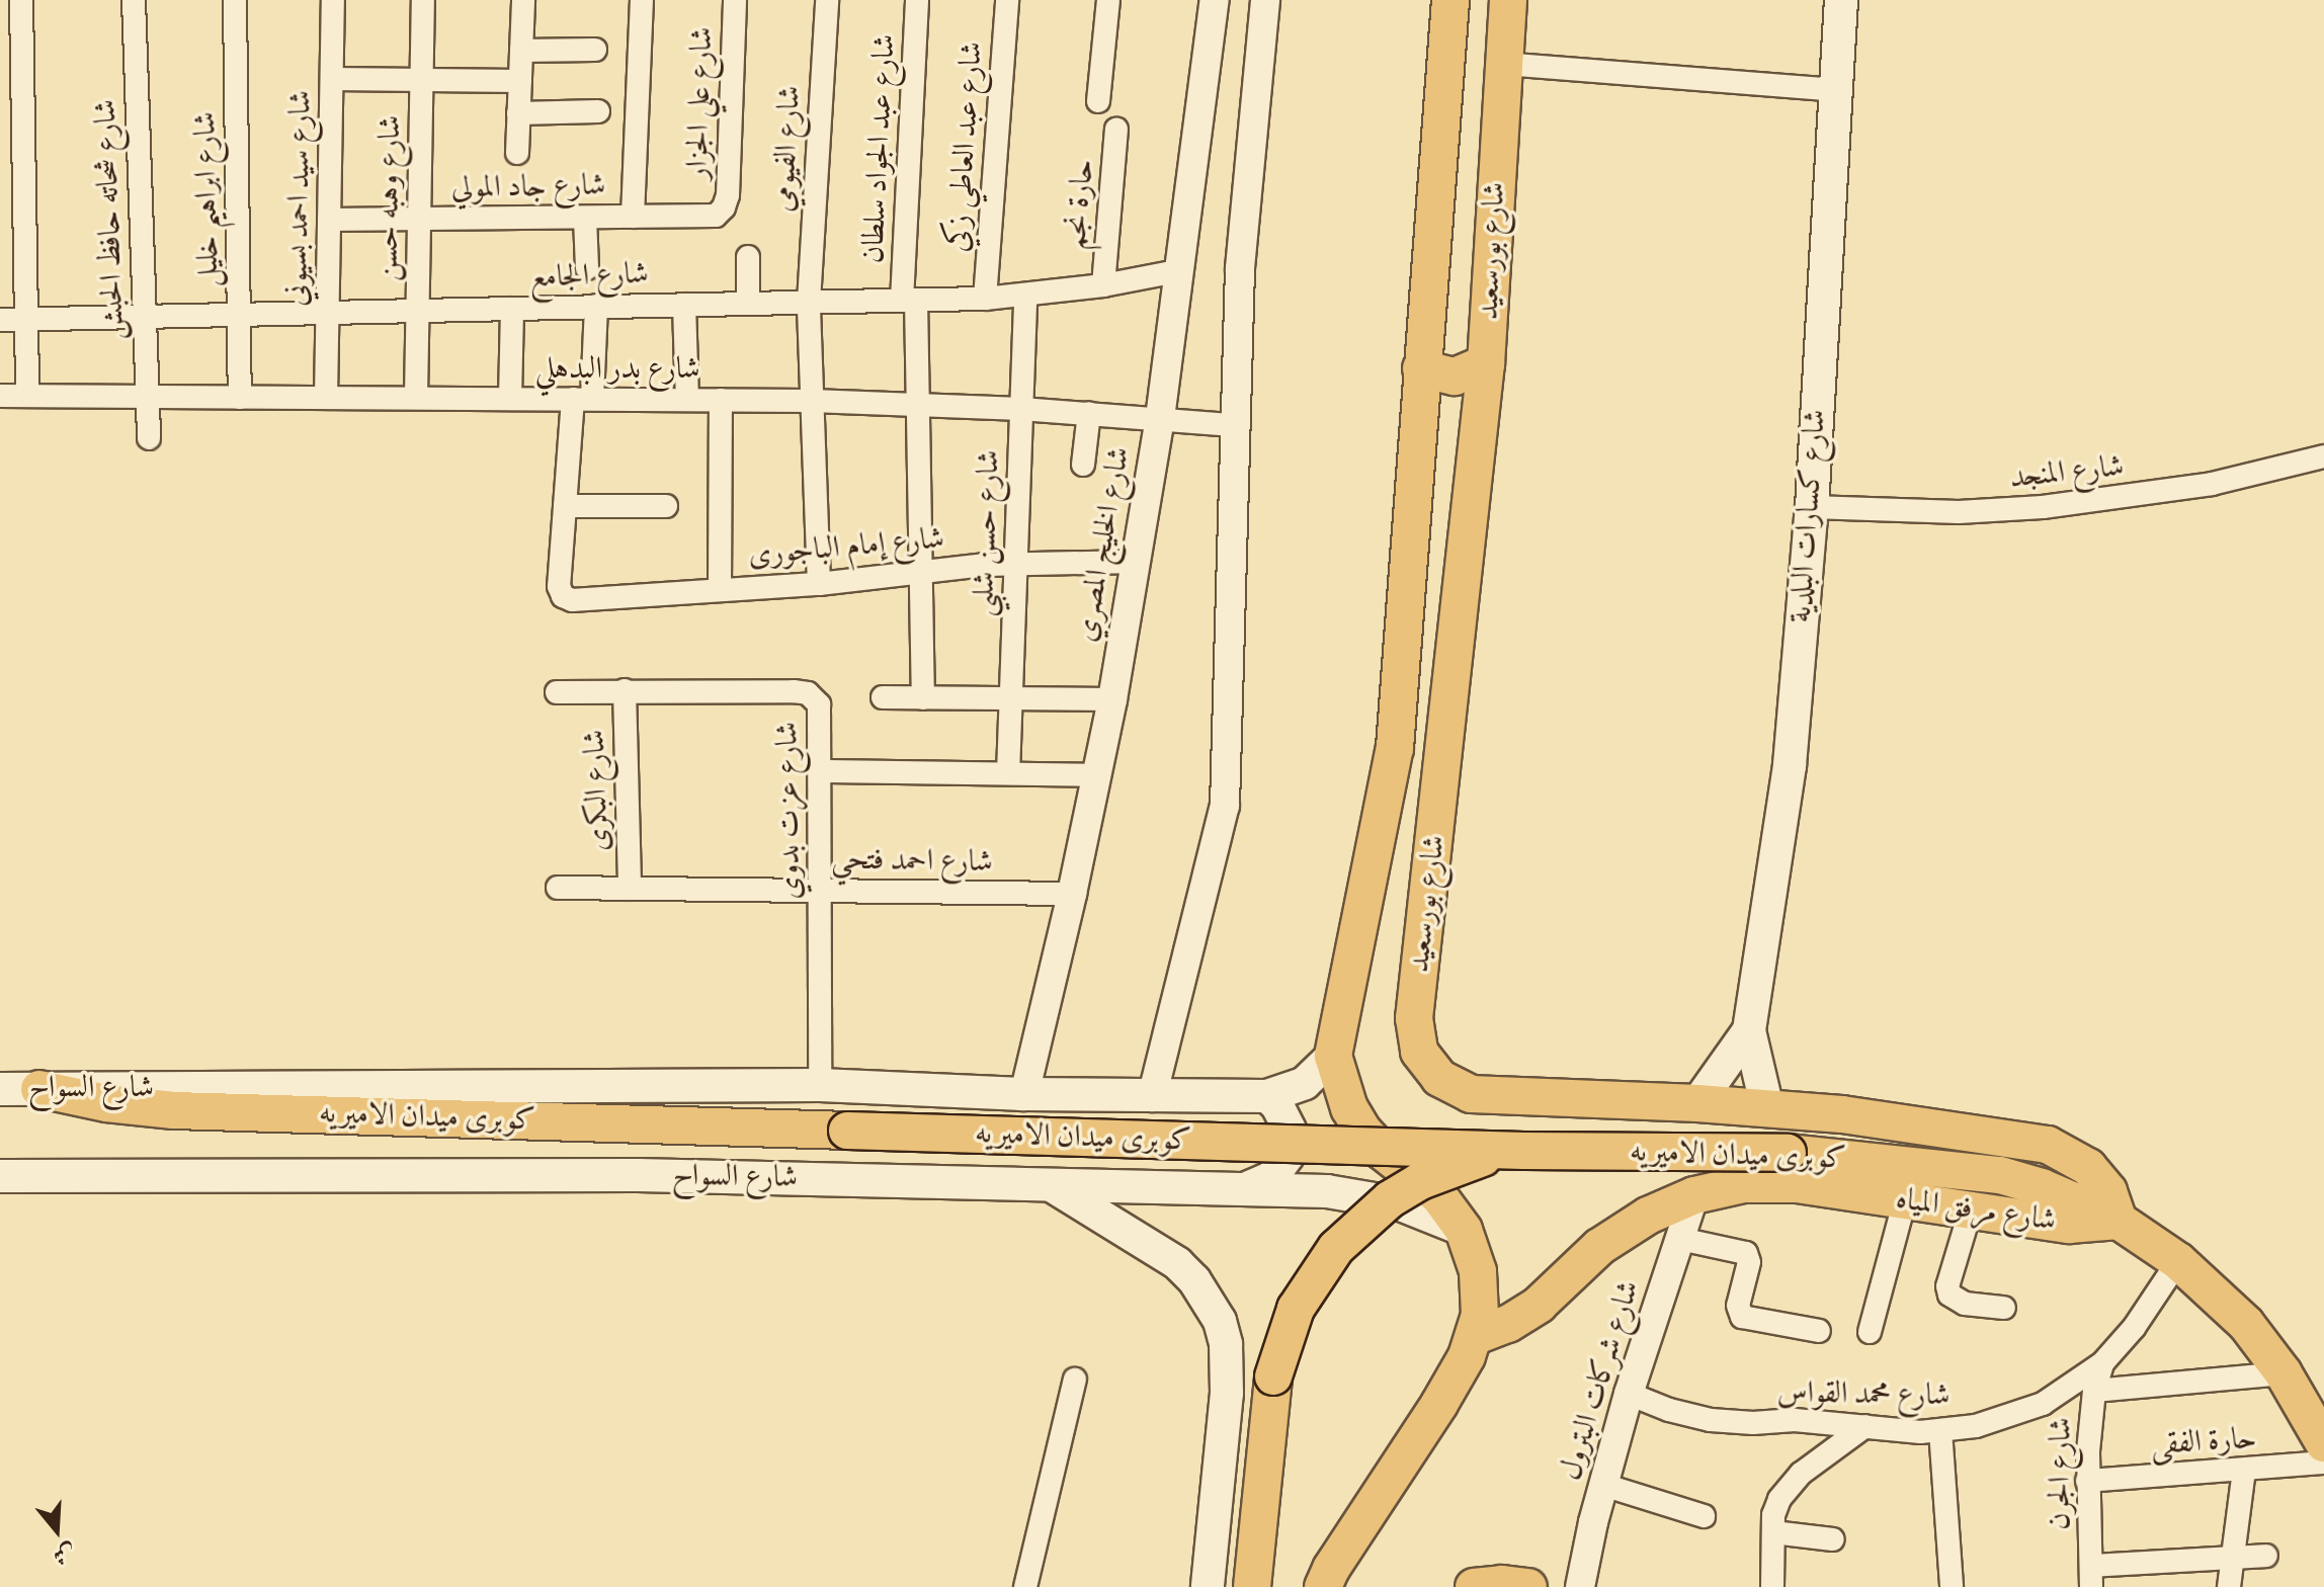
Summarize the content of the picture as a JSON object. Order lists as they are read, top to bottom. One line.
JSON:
{"streets":{"main road":["شارع بورسعيد","شارع كسارات البلدية","شارع السواح","كوبرى ميدان الاميريه","شارع مرفق المياه"],"street":["شارع علي الجزار","شارع عبد العاطي زكي","شارع الفيومي","شارع عبد الجواد سلطان","شارع جاد المولي","شارع سيد احمد بسيوني","شارع وهبه حسن","شارع ابراهيم خليل","حارة نجم","شارع شحاته حافظ الحبش","شارع الجامع","شارع بدر البدهلي","شارع المنجد","شارع حسن شلبي","شارع الخليج المصري","شارع إمام الباجورى","شارع البكرى","شارع عزت بدوي","شارع احمد فتحي","شارع شركات البترول","شارع محمد القواس","حارة الفقى","شارع الجرن"]},"crossings":[["شارع علي الجزار","شارع جاد المولي"],["شارع عبد العاطي زكي","شارع الجامع"],["شارع الفيومي","شارع الجامع"],["شارع الفيومي","شارع بدر البدهلي"],["شارع الفيومي","شارع إمام الباجورى"],["شارع عبد الجواد سلطان","شارع الجامع"],["شارع عبد الجواد سلطان","شارع بدر البدهلي"],["شارع عبد الجواد سلطان","شارع إمام الباجورى"],["شارع جاد المولي","شارع سيد احمد بسيوني"],["شارع جاد المولي","شارع وهبه حسن"],["شارع سيد احمد بسيوني","شارع الجامع"],["شارع سيد احمد بسيوني","شارع بدر البدهلي"],["شارع وهبه حسن","شارع الجامع"],["شارع وهبه حسن","شارع بدر البدهلي"],["شارع ابراهيم خليل","شارع الجامع"],["شارع ابراهيم خليل","شارع بدر البدهلي"],["حارة نجم","شارع الجامع"],["شارع شحاته حافظ الحبش","شارع الجامع"],["شارع شحاته حافظ الحبش","شارع بدر البدهلي"],["شارع بورسعيد","شارع كسارات البلدية"],["شارع بورسعيد","شارع السواح"],["شارع بورسعيد","كوبرى ميدان الاميريه"],["شارع بورسعيد","شارع مرفق المياه"],["شارع الجامع","شارع حسن شلبي"],["شارع الجامع","شارع الخليج المصري"],["شارع بدر البدهلي","شارع حسن شلبي"],["شارع بدر البدهلي","شارع الخليج المصري"],["شارع المنجد","شارع كسارات البلدية"],["شارع حسن شلبي","شارع إمام الباجورى"],["شارع الخليج المصري","شارع إمام الباجورى"],["شارع الخليج المصري","شارع احمد فتحي"],["شارع الخليج المصري","شارع السواح"],["شارع البكرى","شارع عزت بدوي"],["شارع البكرى","شارع احمد فتحي"],["شارع عزت بدوي","شارع احمد فتحي"],["شارع عزت بدوي","شارع السواح"],["شارع السواح","كوبرى ميدان الاميريه"],["كوبرى ميدان الاميريه","شارع مرفق المياه"],["شارع مرفق المياه","شارع شركات البترول"],["شارع شركات البترول","شارع محمد القواس"],["شارع محمد القواس","شارع الجرن"],["حارة الفقى","شارع الجرن"]],"north":"bottom"}
